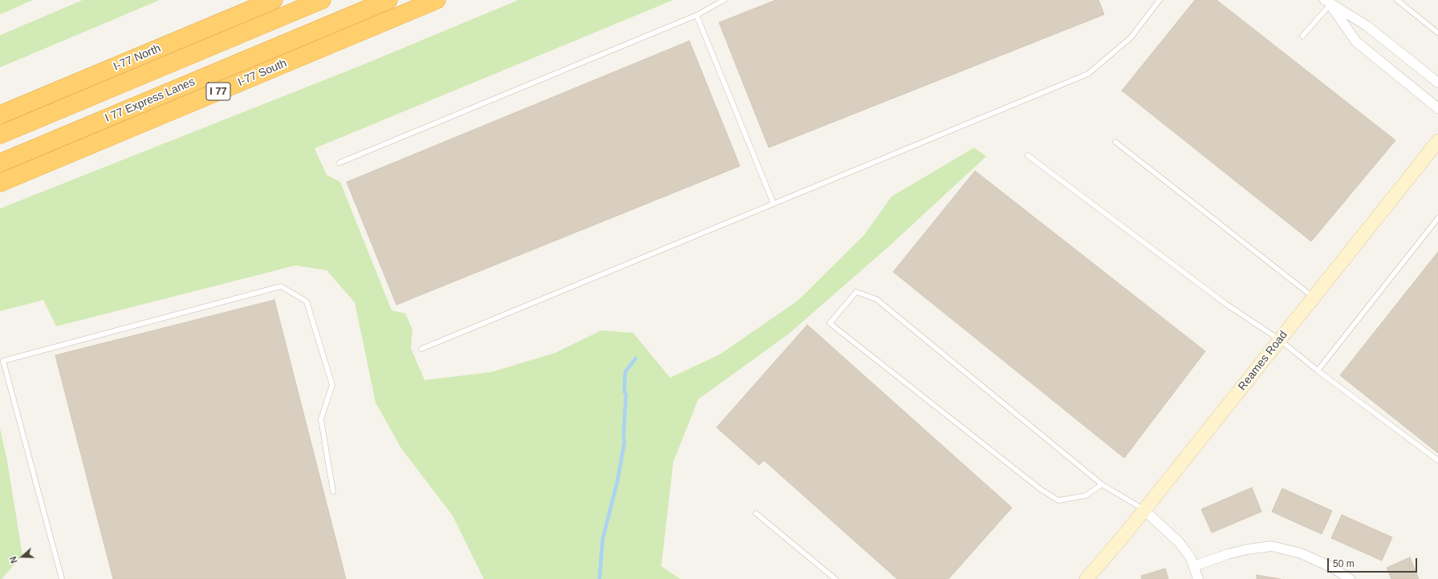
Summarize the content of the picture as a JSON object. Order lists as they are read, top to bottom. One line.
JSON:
{"streets":{"highway":["I-77 North","I-77 South","I 77","I 77 Express Lanes"],"main road":["Reames Road"]},"scale_bar":"50 m","north":"left"}
